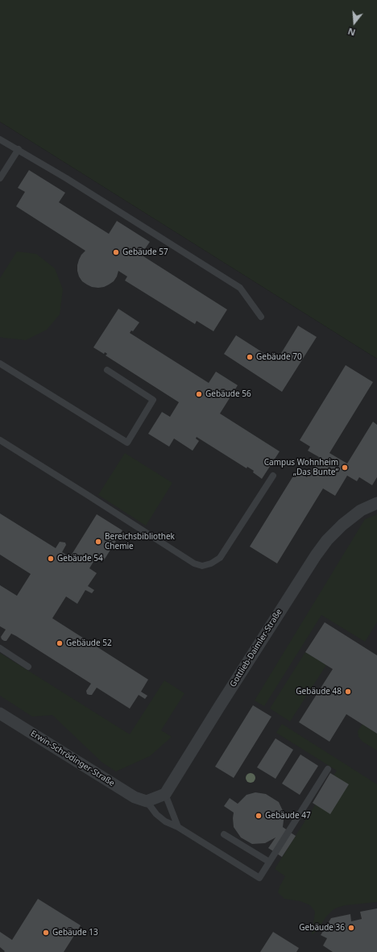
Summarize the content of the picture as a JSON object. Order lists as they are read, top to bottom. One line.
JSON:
{"streets":{"street":["Gottlieb-Daimler-Straße","Erwin-Schrödinger-Straße"]},"places":["Gebäude 57","Gebäude 70","Gebäude 56","Campus Wohnheim „Das Bunte“","Bereichsbibliothek Chemie","Gebäude 54","Gebäude 52","Gebäude 48","Gebäude 47","Gebäude 36","Gebäude 13"],"north":"bottom"}
